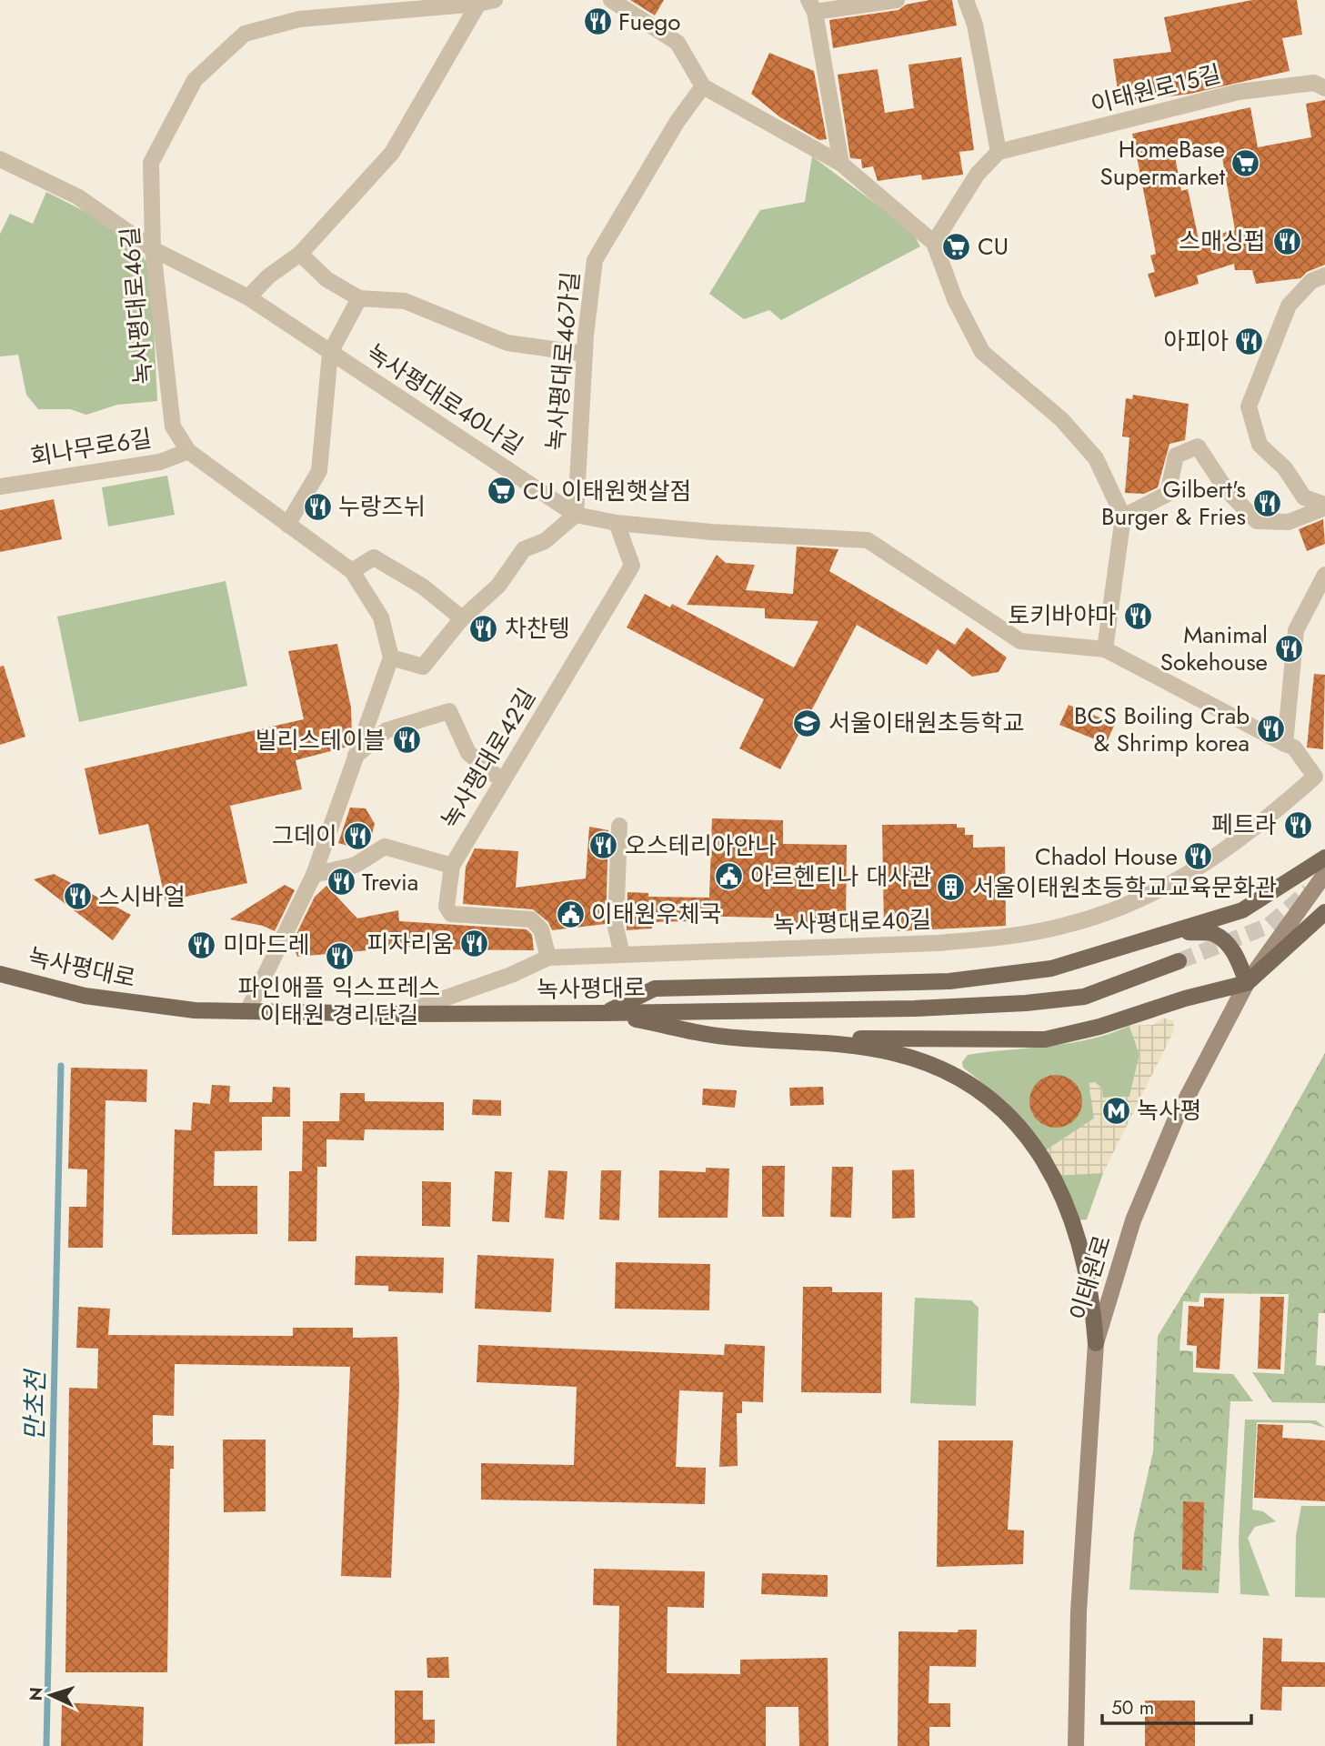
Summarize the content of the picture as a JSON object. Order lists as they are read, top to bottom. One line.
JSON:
{"streets":{"main road":["녹사평대로","이태원로"],"street":["이태원로15길","녹사평대로46길","녹사평대로46가길","녹사평대로40나길","회나무로6길","녹사평대로42길","녹사평대로40길"]},"crossings":[["녹사평대로46길","녹사평대로40나길"],["녹사평대로46길","회나무로6길"],["녹사평대로46가길","녹사평대로40나길"],["녹사평대로40나길","녹사평대로42길"],["녹사평대로40나길","녹사평대로40길"],["녹사평대로42길","녹사평대로40길"],["녹사평대로40길","녹사평대로"]],"water":["만초천"],"places":{"restaurant":["Fuego","스매싱펍","아피아","Gilbert's Burger & Fries","누랑즈뉘","토키바야마","차찬텡","Manimal Sokehouse","BCS Boiling Crab & Shrimp korea","빌리스테이블","페트라","그데이","오스테리아안나","Chadol House","Trevia","스시바얼","피자리움","미마드레","파인애플 익스프레스 이태원 경리단길"],"supermarket":["HomeBase Supermarket","CU","CU 이태원햇살점"],"school or university":["서울이태원초등학교"],"public building":["아르헨티나 대사관","이태원우체국"],"building":["서울이태원초등학교교육문화관"],"metro station":["녹사평"]},"scale_bar":"50 m","north":"left"}
